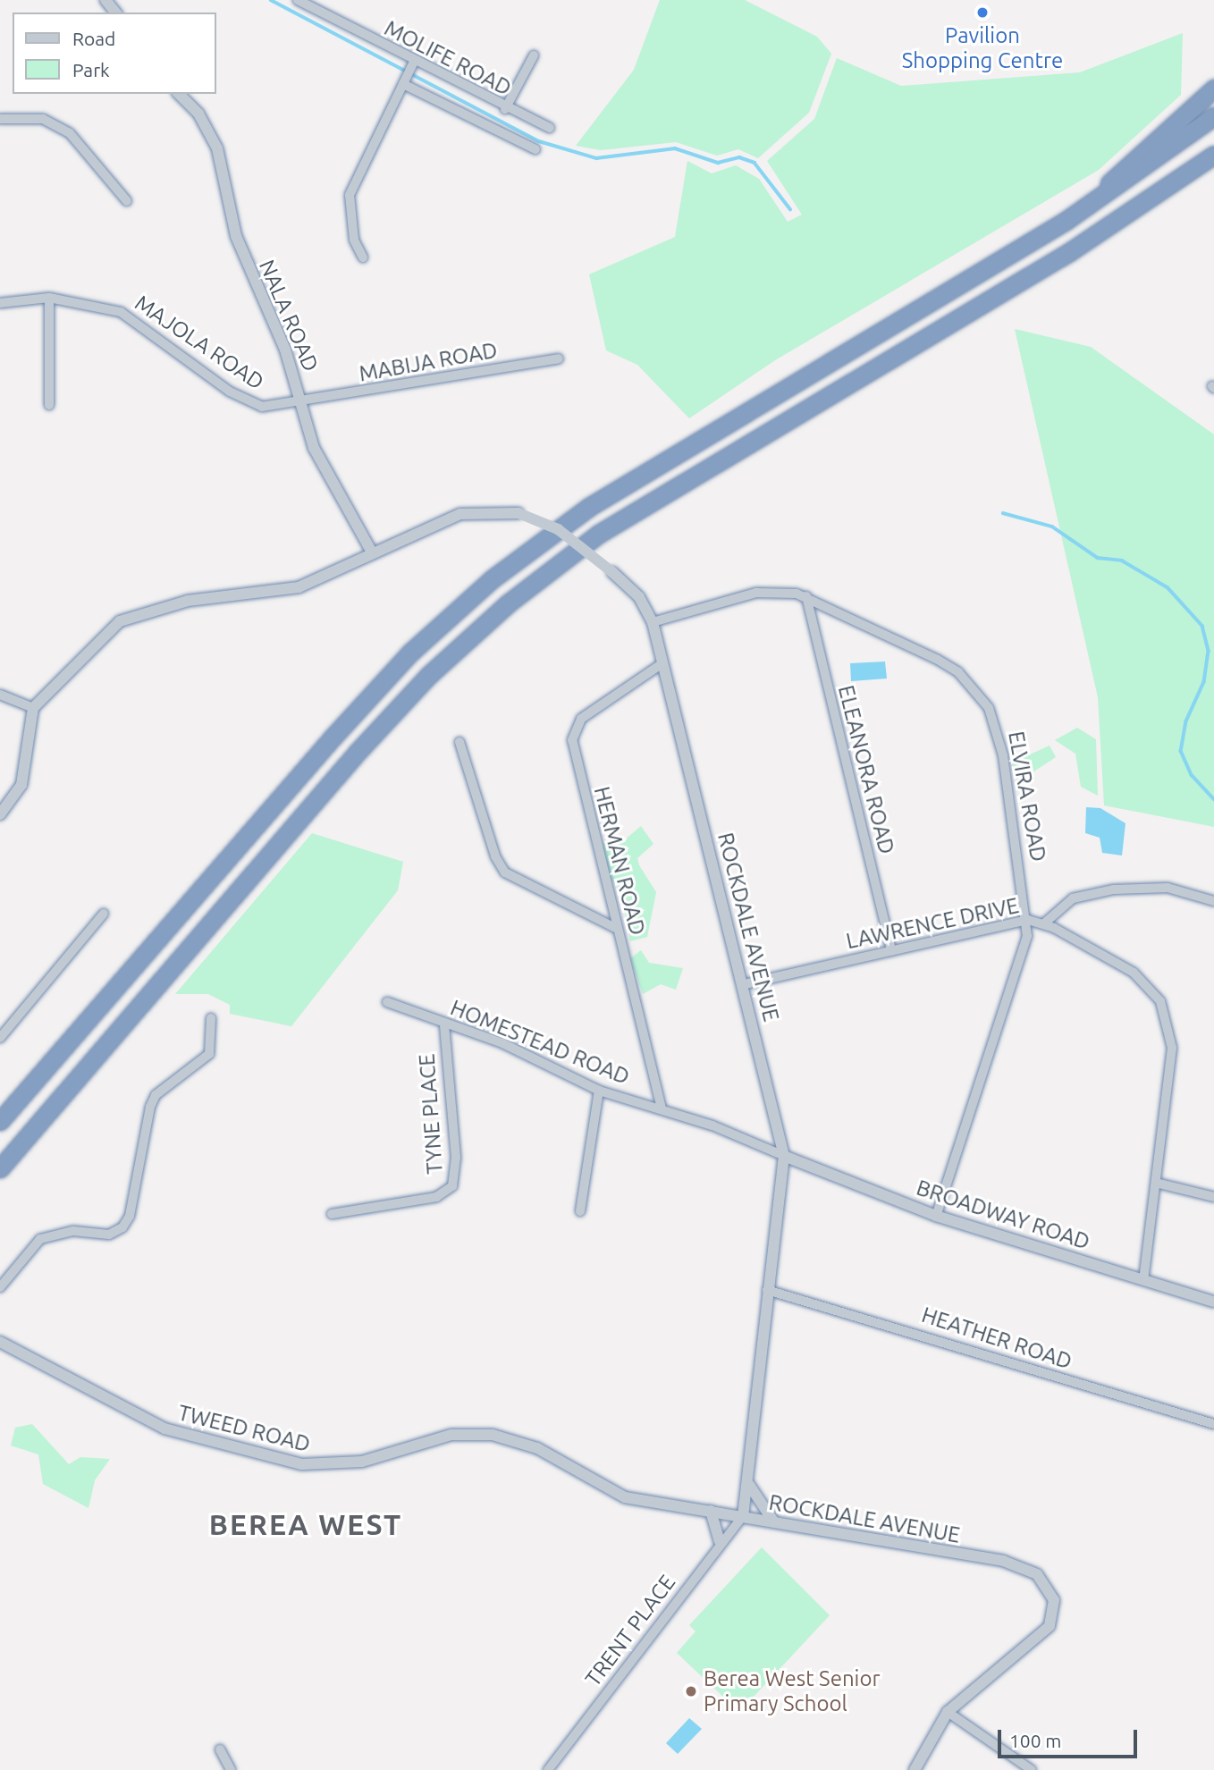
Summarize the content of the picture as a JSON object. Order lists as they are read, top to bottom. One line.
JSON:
{"streets":{"street":["MOLIFE ROAD","NALA ROAD","MAJOLA ROAD","MABIJA ROAD","ELEANORA ROAD","ELVIRA ROAD","HERMAN ROAD","LAWRENCE DRIVE","ROCKDALE AVENUE","HOMESTEAD ROAD","TYNE PLACE","BROADWAY ROAD","HEATHER ROAD","TWEED ROAD","TRENT PLACE"]},"crossings":[["NALA ROAD","MAJOLA ROAD"],["NALA ROAD","MABIJA ROAD"],["NALA ROAD","ROCKDALE AVENUE"],["MAJOLA ROAD","MABIJA ROAD"],["ELEANORA ROAD","ELVIRA ROAD"],["ELEANORA ROAD","LAWRENCE DRIVE"],["ELVIRA ROAD","LAWRENCE DRIVE"],["ELVIRA ROAD","ROCKDALE AVENUE"],["ELVIRA ROAD","BROADWAY ROAD"],["HERMAN ROAD","ROCKDALE AVENUE"],["HERMAN ROAD","HOMESTEAD ROAD"],["LAWRENCE DRIVE","ROCKDALE AVENUE"],["LAWRENCE DRIVE","BROADWAY ROAD"],["ROCKDALE AVENUE","HOMESTEAD ROAD"],["ROCKDALE AVENUE","BROADWAY ROAD"],["ROCKDALE AVENUE","HEATHER ROAD"],["ROCKDALE AVENUE","TWEED ROAD"],["ROCKDALE AVENUE","TRENT PLACE"],["HOMESTEAD ROAD","TYNE PLACE"],["HOMESTEAD ROAD","BROADWAY ROAD"],["TWEED ROAD","TRENT PLACE"]],"districts":["BEREA WEST"],"places":["Pavilion Shopping Centre","Berea West Senior Primary School"],"legend":["Road","Park"],"scale_bar":"100 m"}
